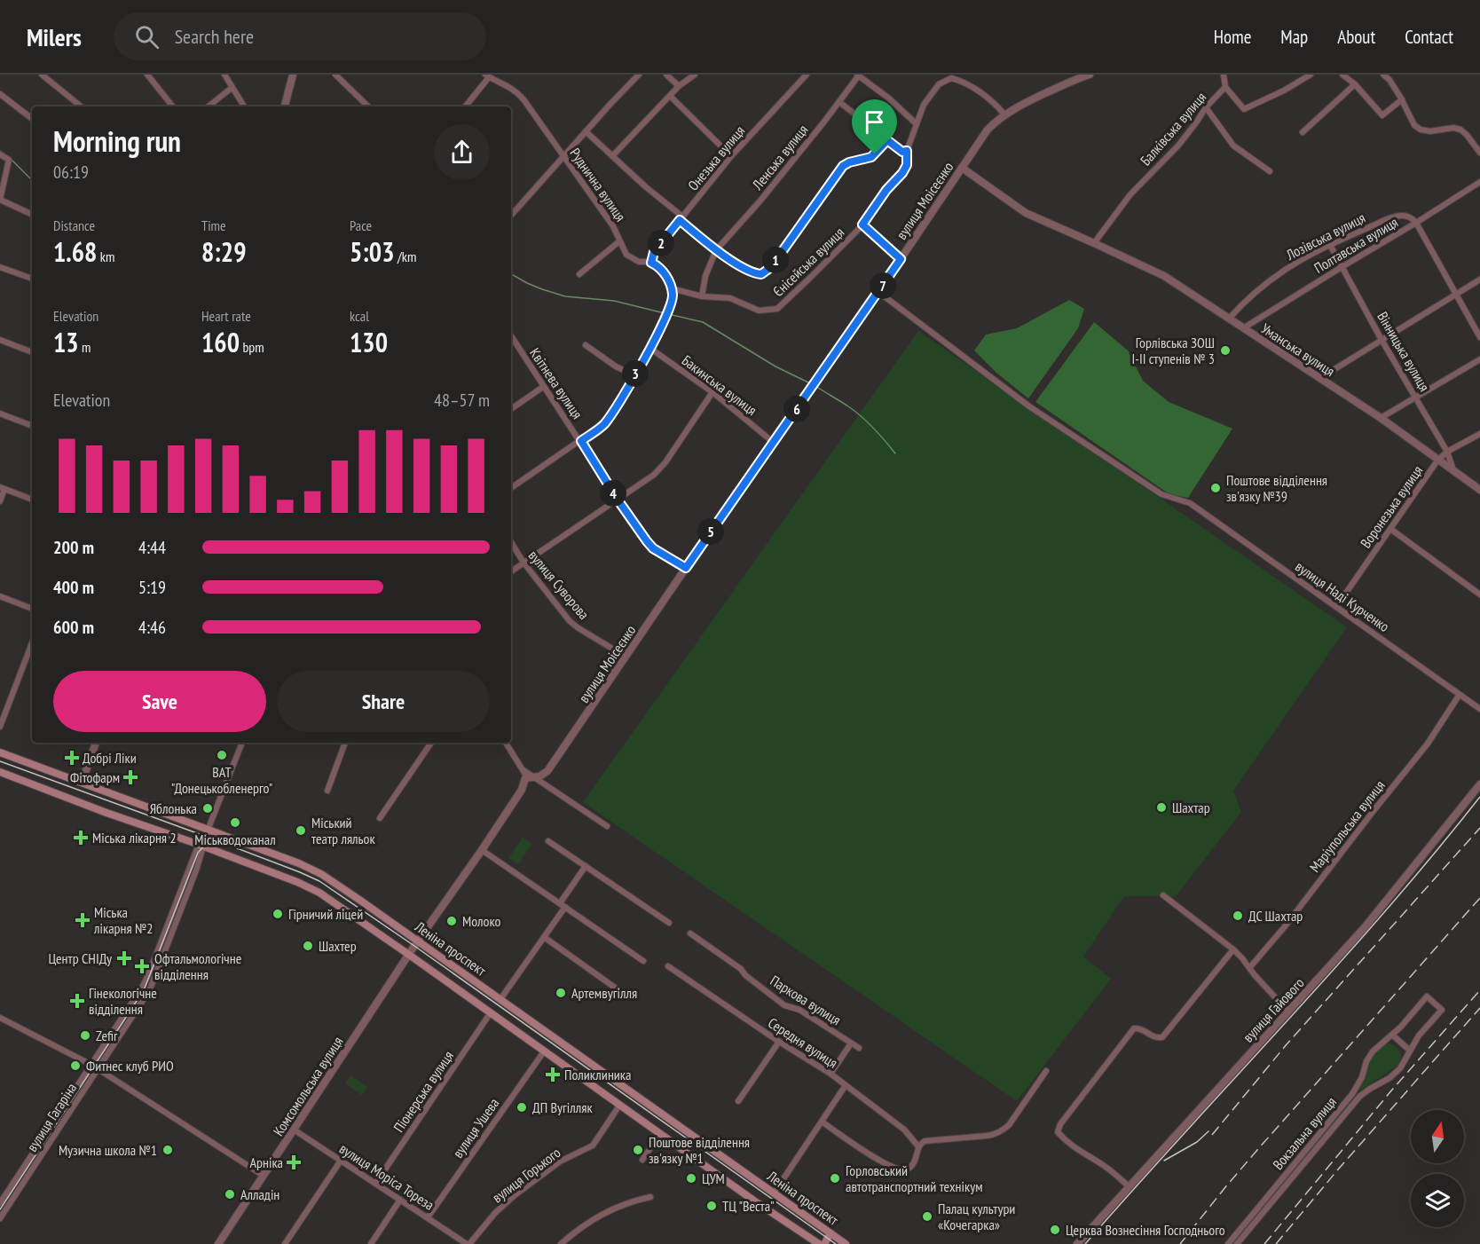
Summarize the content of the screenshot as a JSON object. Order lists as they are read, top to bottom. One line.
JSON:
{"streets":{"main road":["Леніна проспект"],"street":["Балківська вулиця","Ленська вулиця","Онезька вулиця","Руднична вулиця","вулиця Моісеєнко","Лозівська вулиця","Полтавська вулиця","Єнісейська вулиця","Уманська вулиця","Вінницька вулиця","Квітнева вулиця","Бакинська вулиця","Воронезька вулиця","вулиця Суворова","вулиця Наді Курченко","Маріупольська вулиця","Паркова вулиця","вулиця Гайового","Середня вулиця","Комсомольська вулиця","Піонерська вулиця","вулиця Гагаріна","вулиця Ушева","Вокзальна вулиця","вулиця Горького","вулиця Моріса Тореза"]},"crossings":[["Балківська вулиця","Уманська вулиця"],["Ленська вулиця","Єнісейська вулиця"],["Онезька вулиця","Руднична вулиця"],["вулиця Моісеєнко","Єнісейська вулиця"],["вулиця Моісеєнко","Уманська вулиця"],["вулиця Моісеєнко","Квітнева вулиця"],["вулиця Моісеєнко","Бакинська вулиця"],["вулиця Моісеєнко","вулиця Суворова"],["вулиця Моісеєнко","вулиця Наді Курченко"],["Лозівська вулиця","Полтавська вулиця"],["Лозівська вулиця","Уманська вулиця"],["Лозівська вулиця","Вінницька вулиця"],["Полтавська вулиця","Уманська вулиця"],["Полтавська вулиця","Вінницька вулиця"],["Уманська вулиця","Вінницька вулиця"],["Уманська вулиця","Воронезька вулиця"],["Вінницька вулиця","Воронезька вулиця"],["Воронезька вулиця","вулиця Наді Курченко"],["вулиця Наді Курченко","Маріупольська вулиця"],["Леніна проспект","Комсомольська вулиця"],["Леніна проспект","Піонерська вулиця"],["Леніна проспект","вулиця Гагаріна"],["Леніна проспект","вулиця Ушева"],["Леніна проспект","вулиця Горького"],["Комсомольська вулиця","вулиця Моріса Тореза"],["Піонерська вулиця","вулиця Моріса Тореза"],["вулиця Ушева","вулиця Моріса Тореза"],["вулиця Горького","вулиця Моріса Тореза"]],"places":{"other":["Горлівська ЗОШ І-ІІ ступенів № 3","Поштове відділення зв'язку №39","ВАТ \"Донецькобленерго\"","Шахтар","Яблонька","Міськводоканал","Міський театр ляльок","Гірничий ліцей","ДС Шахтар","Молоко","Шахтер","Артемвугілля","Zefir","Фитнес клуб РИО","ДП Вугілляк","Музична школа №1","Поштове відділення зв'язку №1","ЦУМ","Горловський автотранспортний технікум","Алладін","ТЦ \"Веста\"","Палац культури «Кочегарка»","Церква Вознесіння Господнього"],"health":["Добрі Ліки","Фітофарм","Міська лікарня 2","Міська лікарня №2","Центр СНІДу","Офтальмологічне відділення","Гінекологічне відділення","Поликлиника","Арніка"]},"north":"top","page":{"header":"Milers","search":"Search here","nav":["Home","Map","About","Contact"],"heading":["Morning run","06:19"],"stats":[["Distance","1.68 km"],["Time","8:29"],["Pace","5:03 /km"],["Elevation","13 m"],["Heart rate","160 bpm"],["kcal","130"]],"pins":["2","1","7","3","6","4","5"],"chart":["Elevation","48–57 m"],"list":[{"name":"200 m","note":"4:44"},{"name":"400 m","note":"5:19"},{"name":"600 m","note":"4:46"}],"buttons":["Save","Share"]}}
